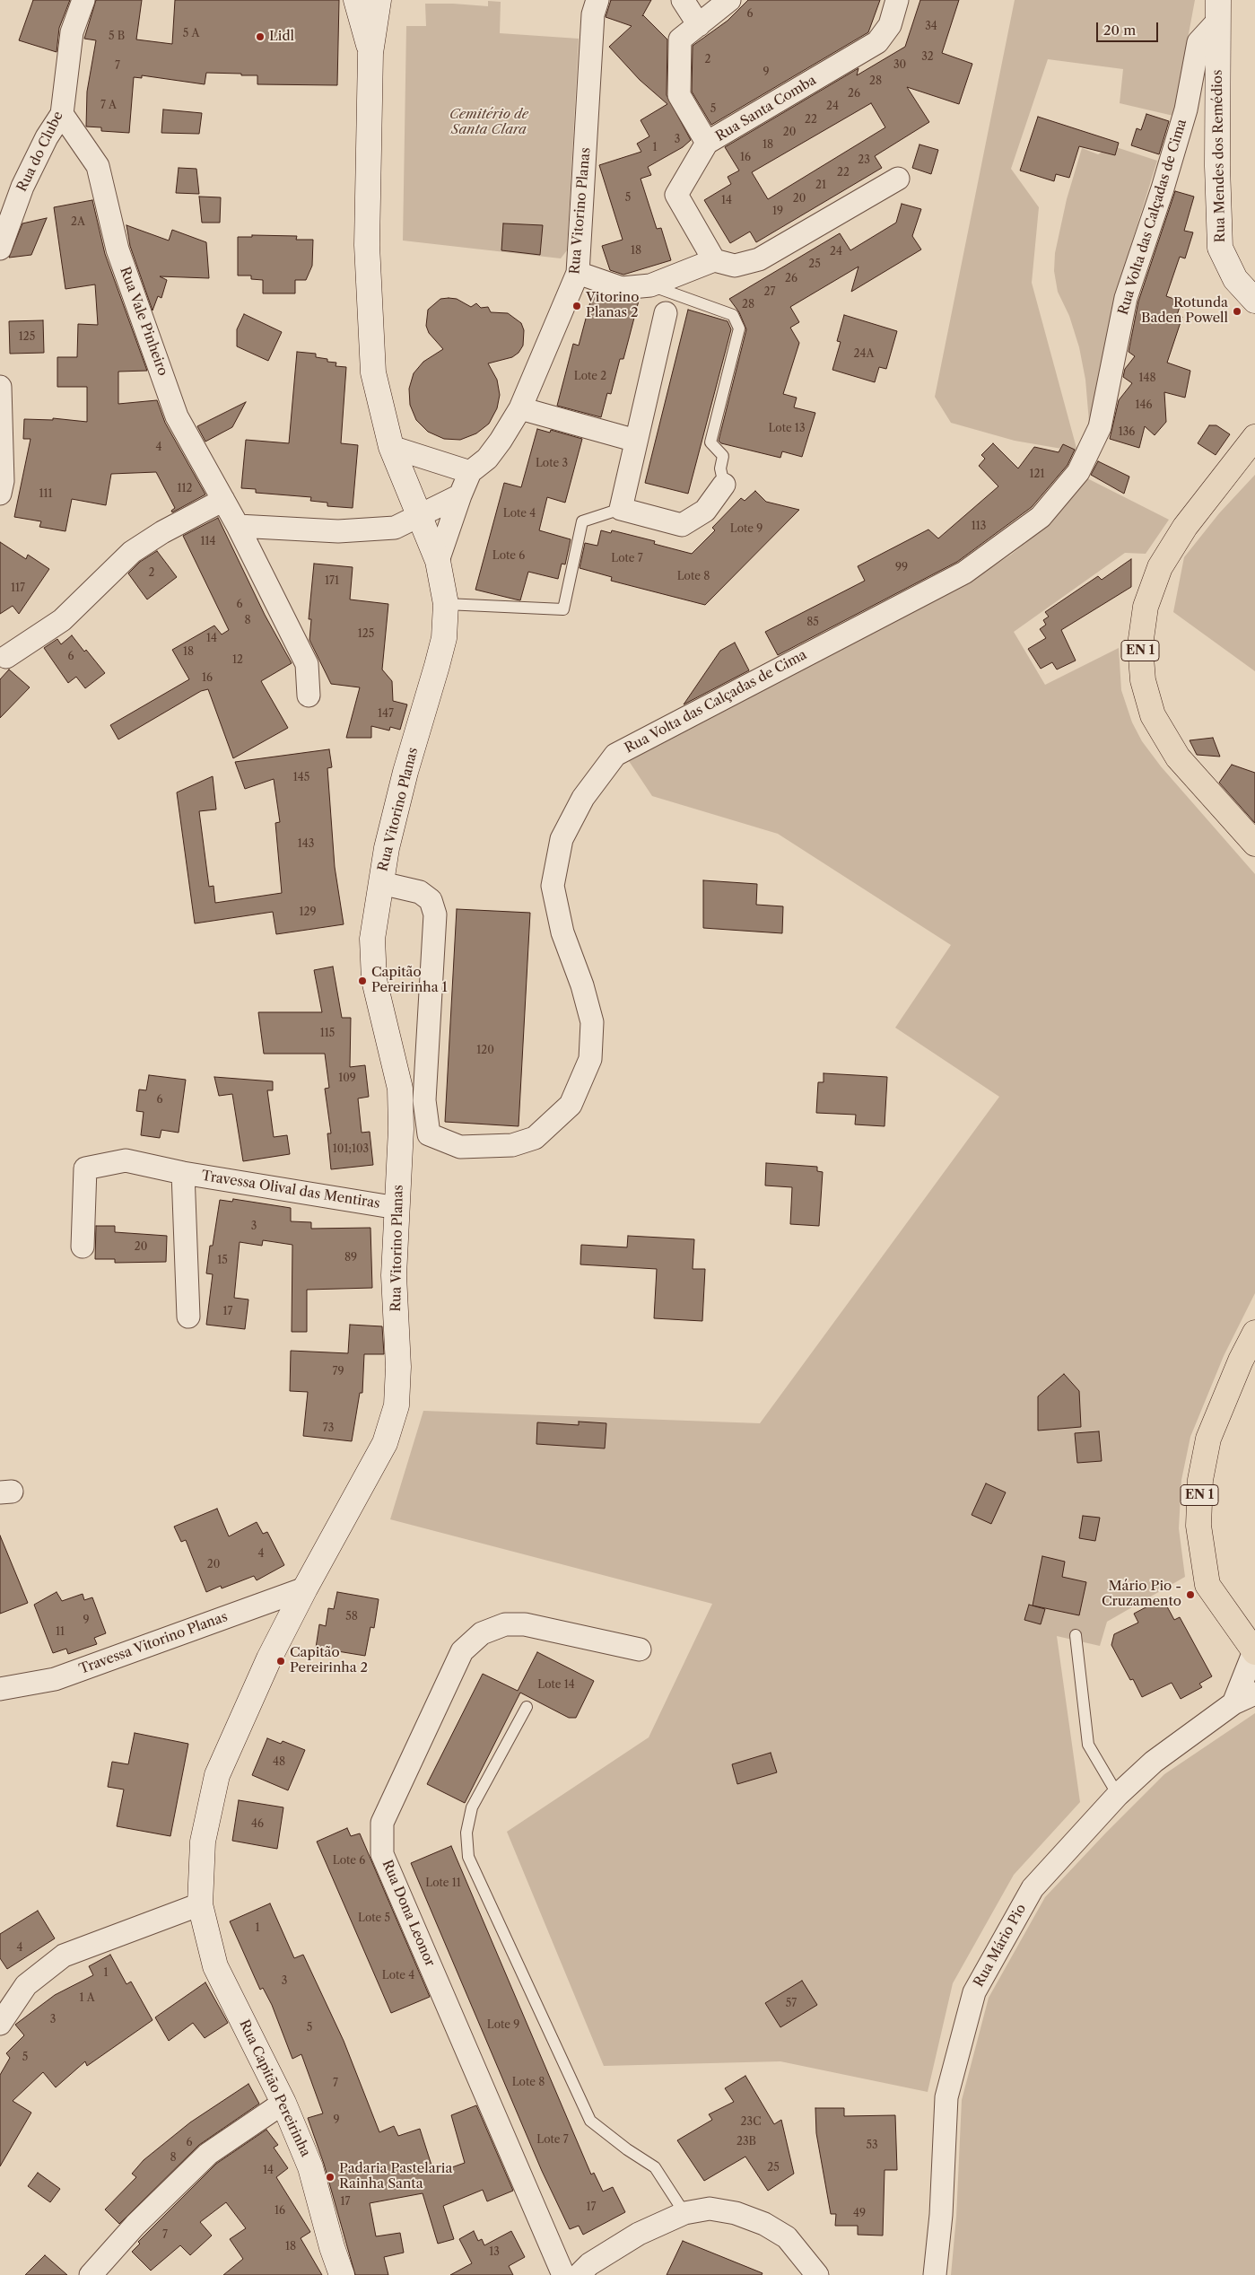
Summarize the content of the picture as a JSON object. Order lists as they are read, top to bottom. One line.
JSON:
{"streets":{"main road":["EN 1"],"street":["Rua Santa Comba","Rua do Clube","Rua Mendes dos Remédios","Rua Vitorino Planas","Rua Volta das Calçadas de Cima","Rua Vale Pinheiro","Travessa Olival das Mentiras","Travessa Vitorino Planas","Rua Dona Leonor","Rua Mário Pio","Rua Capitão Pereirinha"]},"crossings":[["Rua do Clube","Rua Vale Pinheiro"],["Rua Mendes dos Remédios","Rua Volta das Calçadas de Cima"],["Rua Vitorino Planas","Rua Volta das Calçadas de Cima"],["Rua Vitorino Planas","Travessa Olival das Mentiras"],["Rua Vitorino Planas","Travessa Vitorino Planas"],["Rua Vitorino Planas","Rua Capitão Pereirinha"]],"parks":["Cemitério de Santa Clara"],"places":["Lidl","Vitorino Planas 2","Rotunda Baden Powell","Capitão Pereirinha 1","Mário Pio - Cruzamento","Capitão Pereirinha 2","Padaria Pastelaria Rainha Santa"],"house_numbers":["6","34","5 A","5 B","32","2","30","7","9","28","26","7 A","24","5","22","20","3","18","1","16","23","22","21","5","20","14","19","2A","18","24","25","26","27","28","125","24A","Lote 2","148","146","Lote 13","136","4","Lote 3","121","112","111","Lote 4","113","Lote 9","114","Lote 6","Lote 7","99","2","Lote 8","171","117","6","8","85","125","14","18","6","12","16","147","145","143","129","115","120","109","6","101;103","3","20","89","15","17","79","73","4","20","58","9","11","Lote 14","48","46","Lote 6","Lote 11","Lote 5","1","4","1","Lote 4","3","1 A","57","3","Lote 9","5","5","Lote 8","7","9","23C","Lote 7","23B","6","53","8","25","14","17","17","16","49","7","18","13"],"scale_bar":"20 m"}
